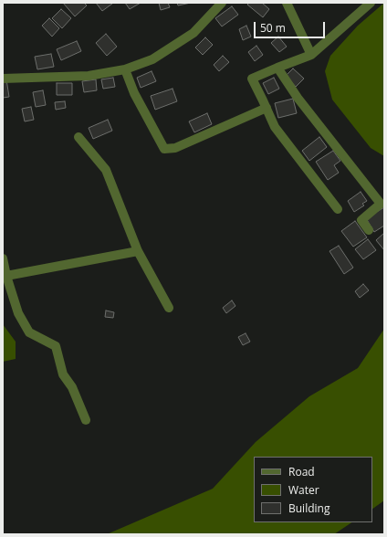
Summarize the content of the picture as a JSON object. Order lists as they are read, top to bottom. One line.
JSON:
{"legend":["Road","Water","Building"],"scale_bar":"50 m"}
